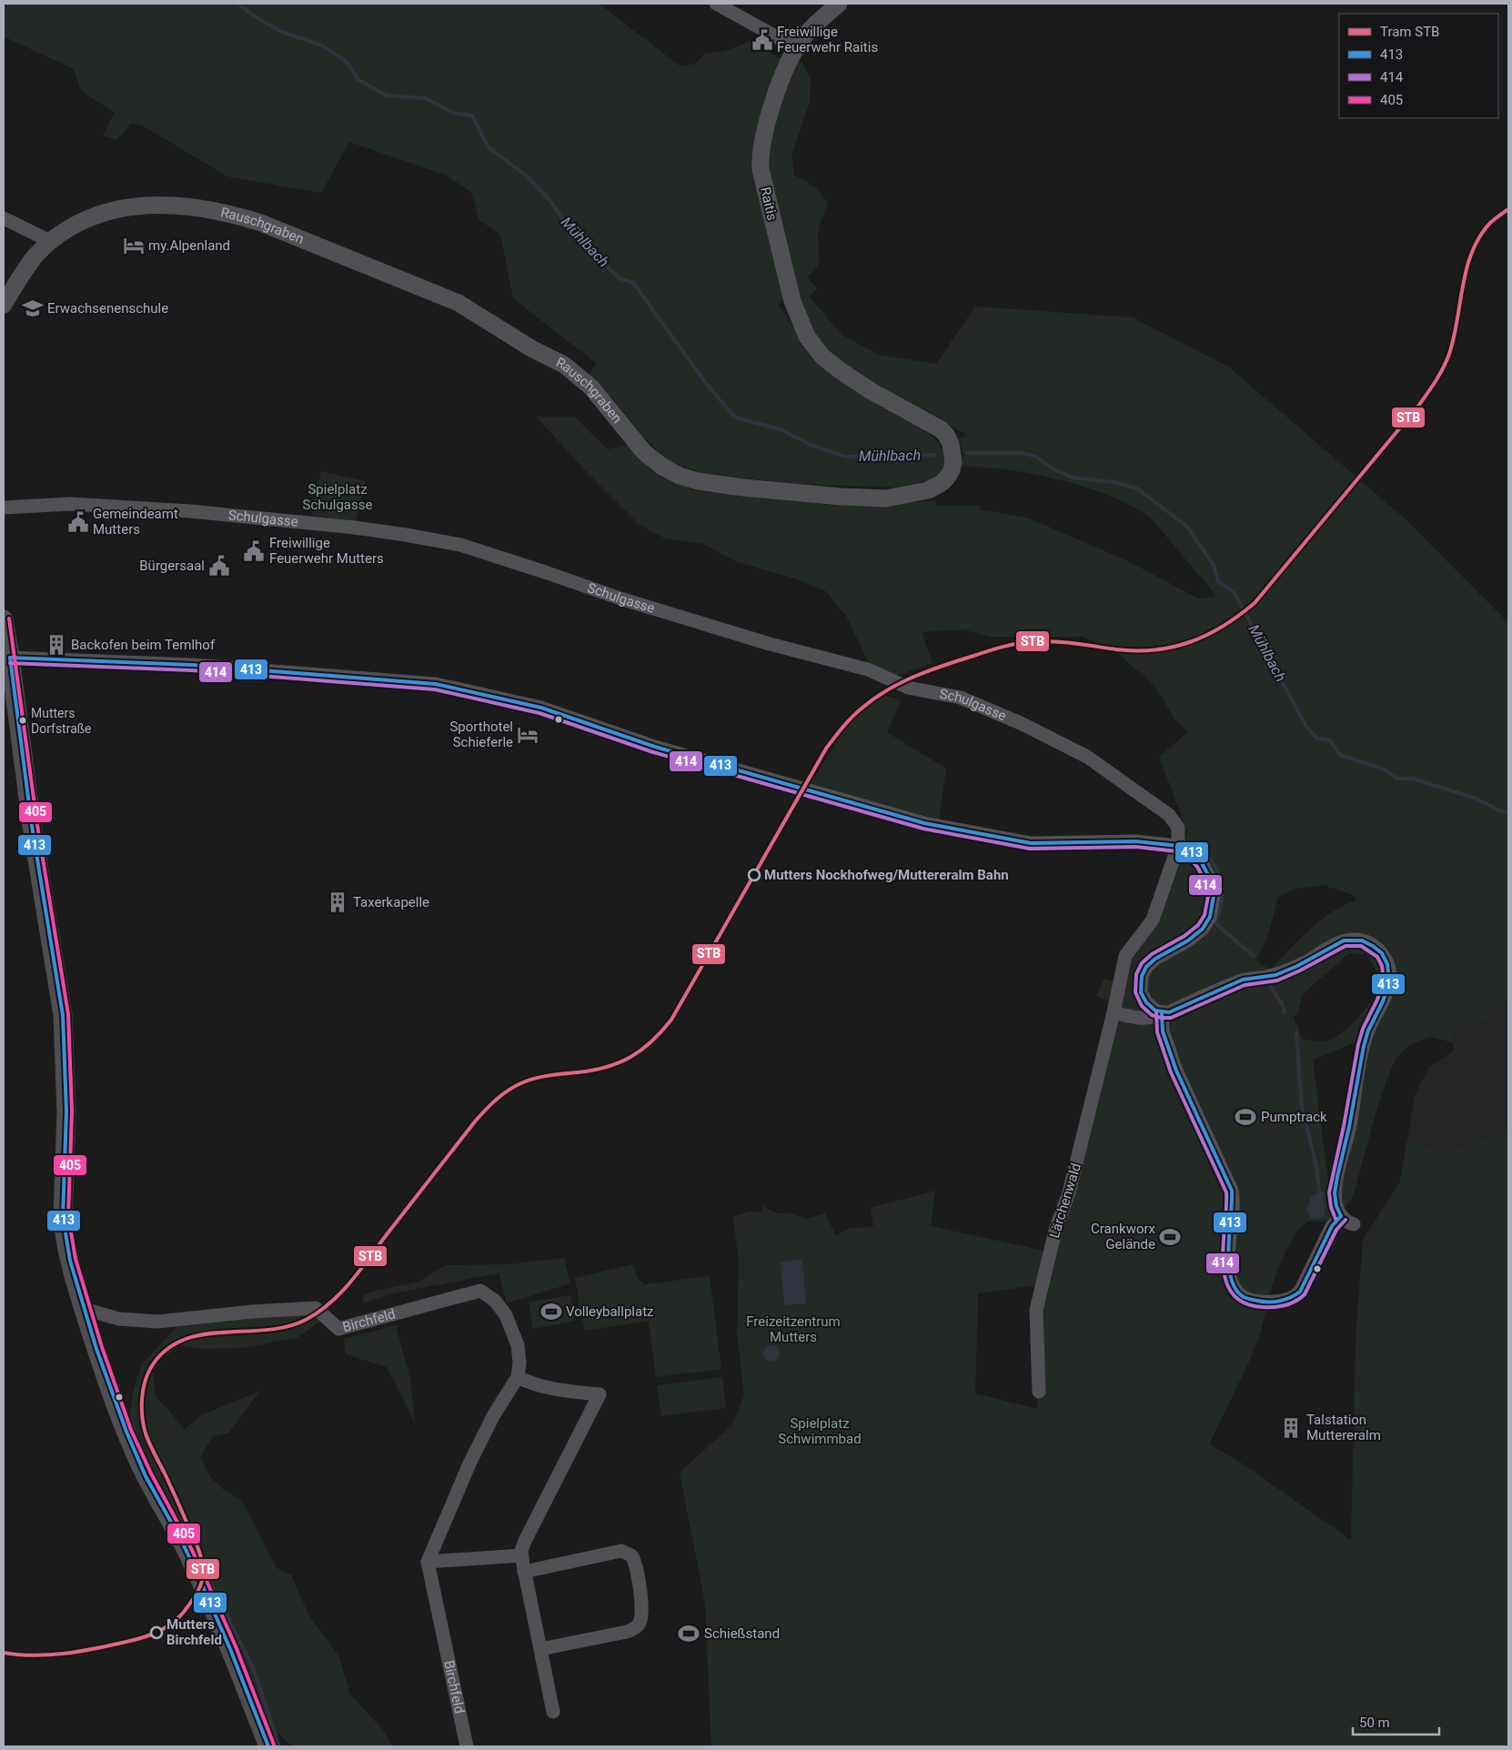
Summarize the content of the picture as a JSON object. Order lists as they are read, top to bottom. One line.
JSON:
{"streets":{"street":["Raitis","Rauschgraben","Schulgasse","Lärchenwald","Birchfeld"]},"crossings":[["Raitis","Rauschgraben"],["Schulgasse","Lärchenwald"]],"water":["Mühlbach"],"parks":["Spielplatz Schulgasse","Freizeitzentrum Mutters","Spielplatz Schwimmbad"],"places":{"public building":["Freiwillige Feuerwehr Raitis","Gemeindeamt Mutters","Freiwillige Feuerwehr Mutters","Bürgersaal"],"hotel":["my.Alpenland","Sporthotel Schieferle"],"school or university":["Erwachsenenschule"],"building":["Backofen beim Temlhof","Taxerkapelle","Talstation Muttereralm"],"other":["Mutters Dorfstraße","Mutters Nockhofweg/Muttereralm Bahn","Mutters Birchfeld"],"sports":["Pumptrack","Crankworx Gelände","Volleyballplatz","Schießstand"]},"lines":["tram line STB","transit line 405","transit line 413","transit line 414"],"legend":["Tram STB","413","414","405"],"scale_bar":"50 m"}
